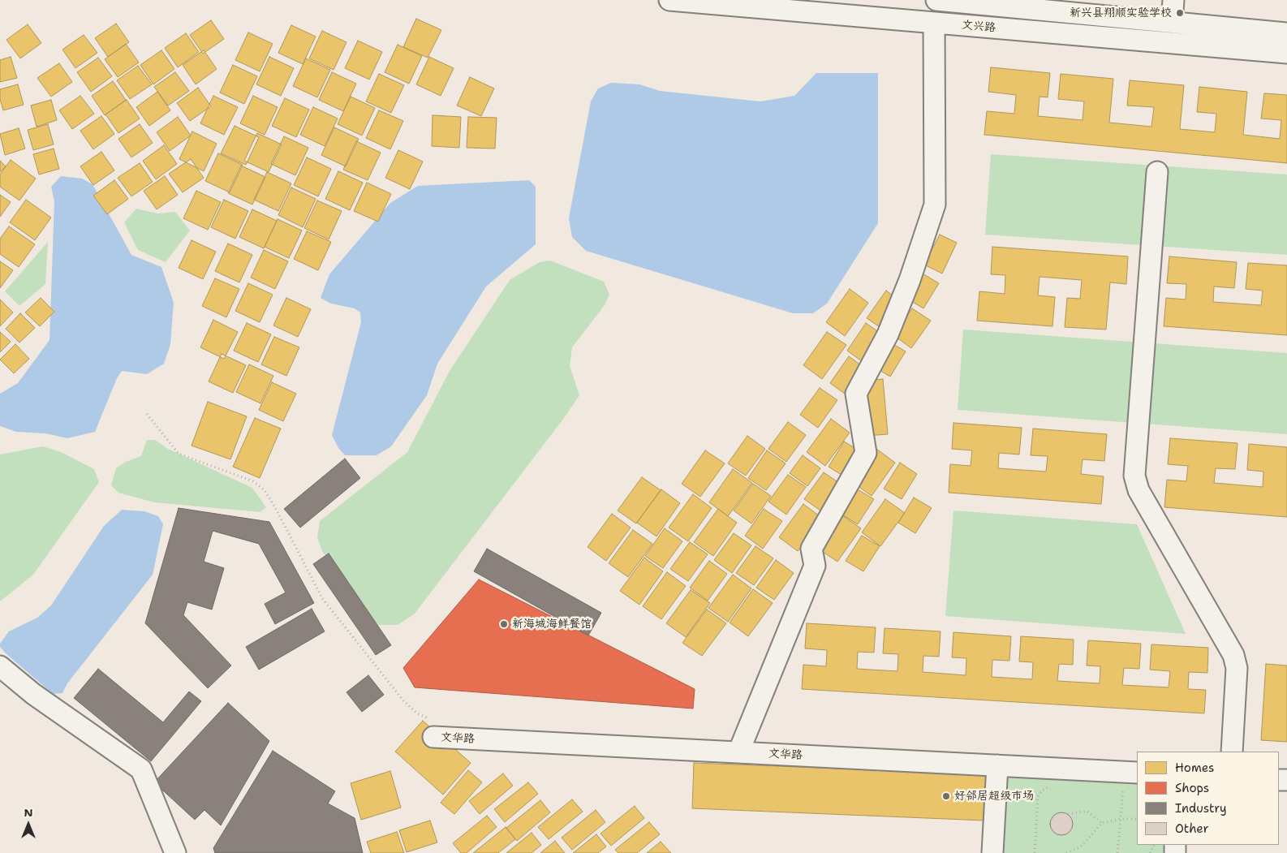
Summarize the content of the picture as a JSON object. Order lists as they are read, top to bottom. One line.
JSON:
{"streets":{"street":["文兴路","文华路"]},"places":["新兴县翔顺实验学校","新海城海鲜餐馆","好邻居超级市场"],"legend":["Homes","Shops","Industry","Other"],"north":"top"}
